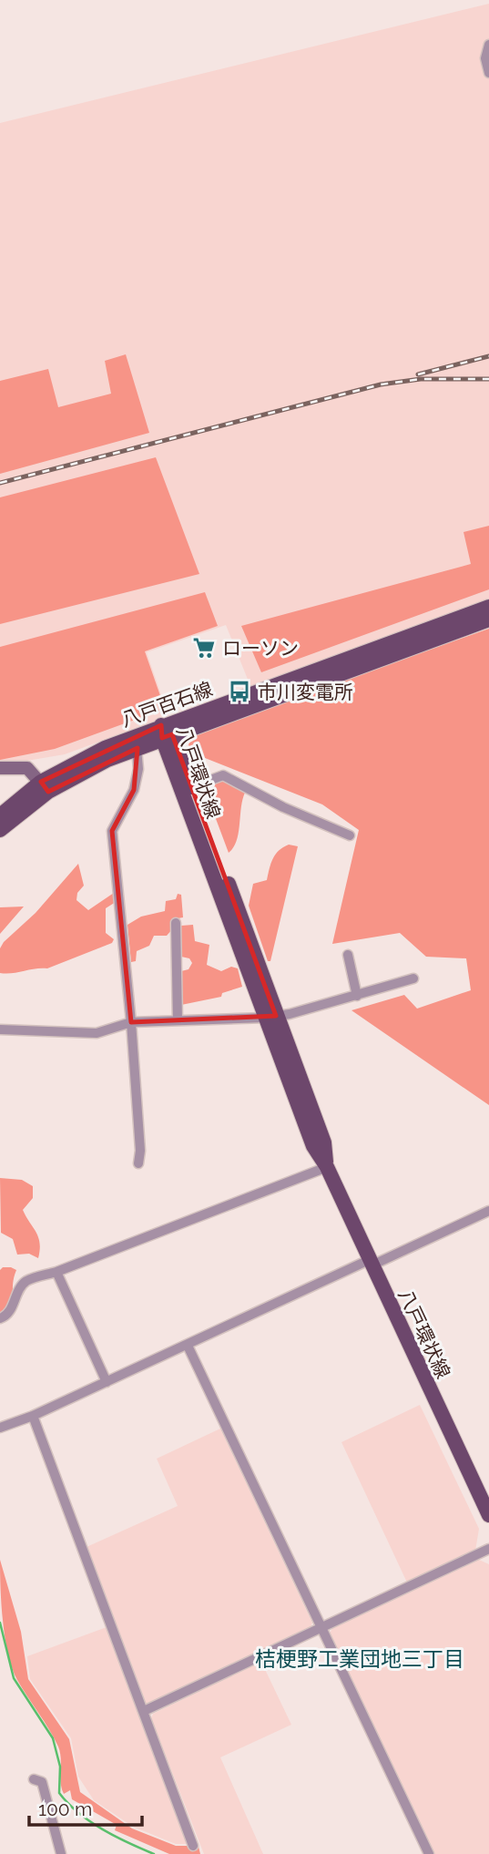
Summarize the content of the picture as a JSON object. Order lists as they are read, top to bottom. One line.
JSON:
{"streets":{"main road":["八戸百石線","八戸環状線"]},"crossings":[["八戸百石線","八戸環状線"]],"districts":["桔梗野工業団地三丁目"],"places":{"supermarket":["ローソン"],"bus stop":["市川変電所"]},"scale_bar":"100 m"}
